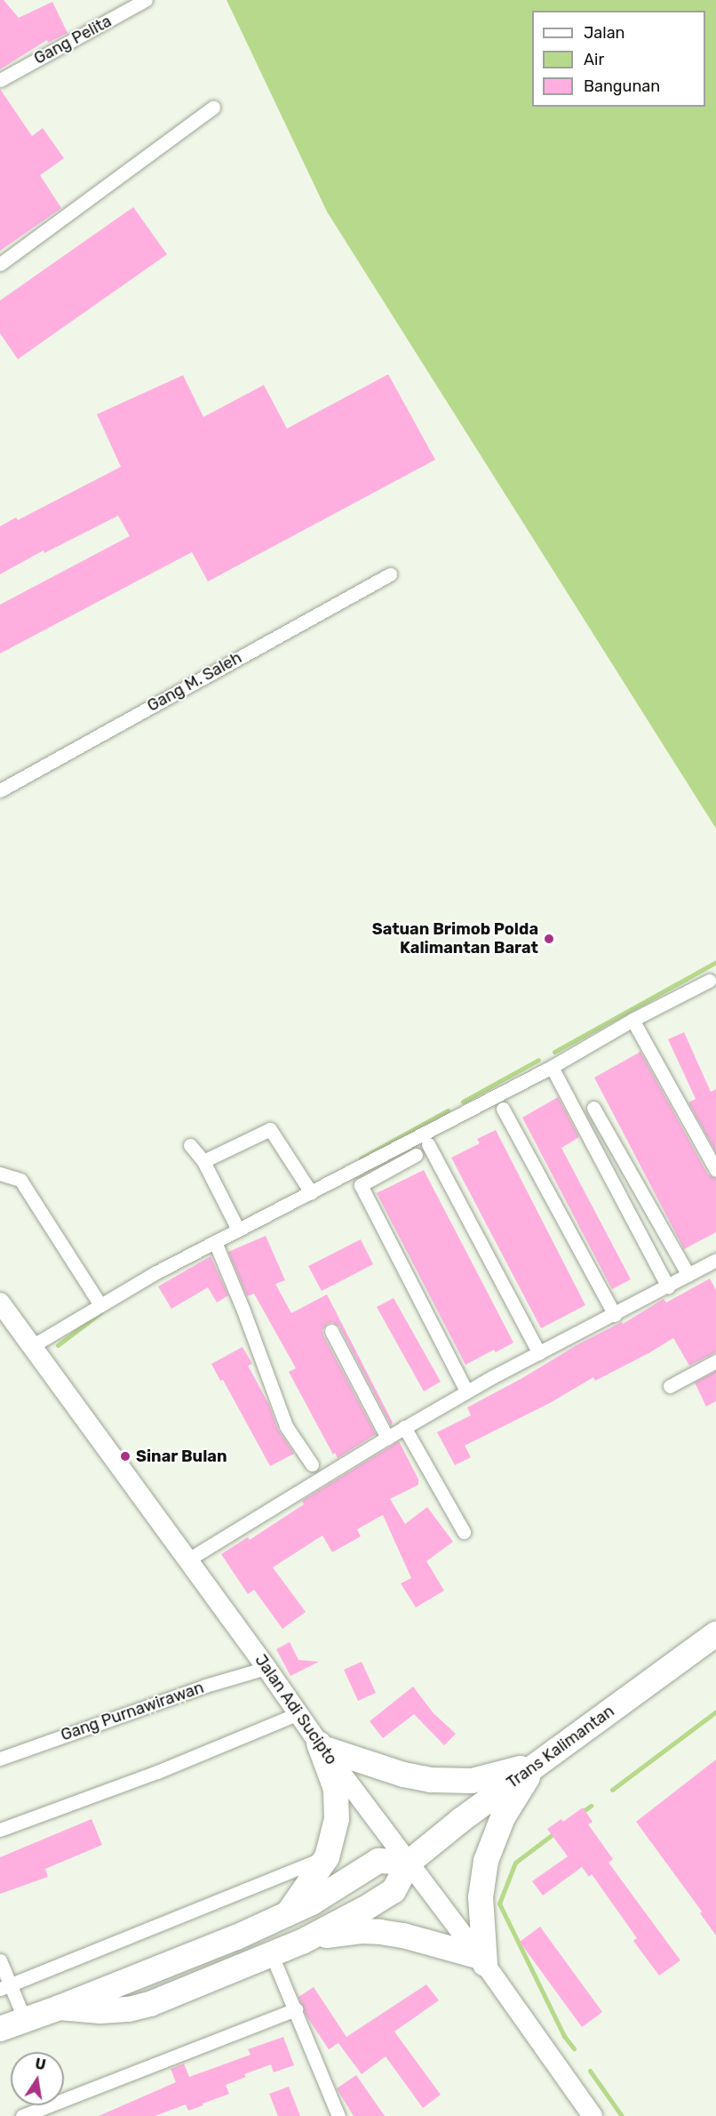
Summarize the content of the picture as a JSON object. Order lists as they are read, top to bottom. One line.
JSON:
{"streets":{"highway":["Trans Kalimantan"],"main road":["Jalan Adi Sucipto"],"street":["Gang Pelita","Gang M. Saleh","Gang Purnawirawan"]},"crossings":[["Jalan Adi Sucipto","Gang Purnawirawan"],["Jalan Adi Sucipto","Trans Kalimantan"]],"places":["Satuan Brimob Polda Kalimantan Barat","Sinar Bulan"],"legend":["Jalan","Air","Bangunan"],"north":"top"}
